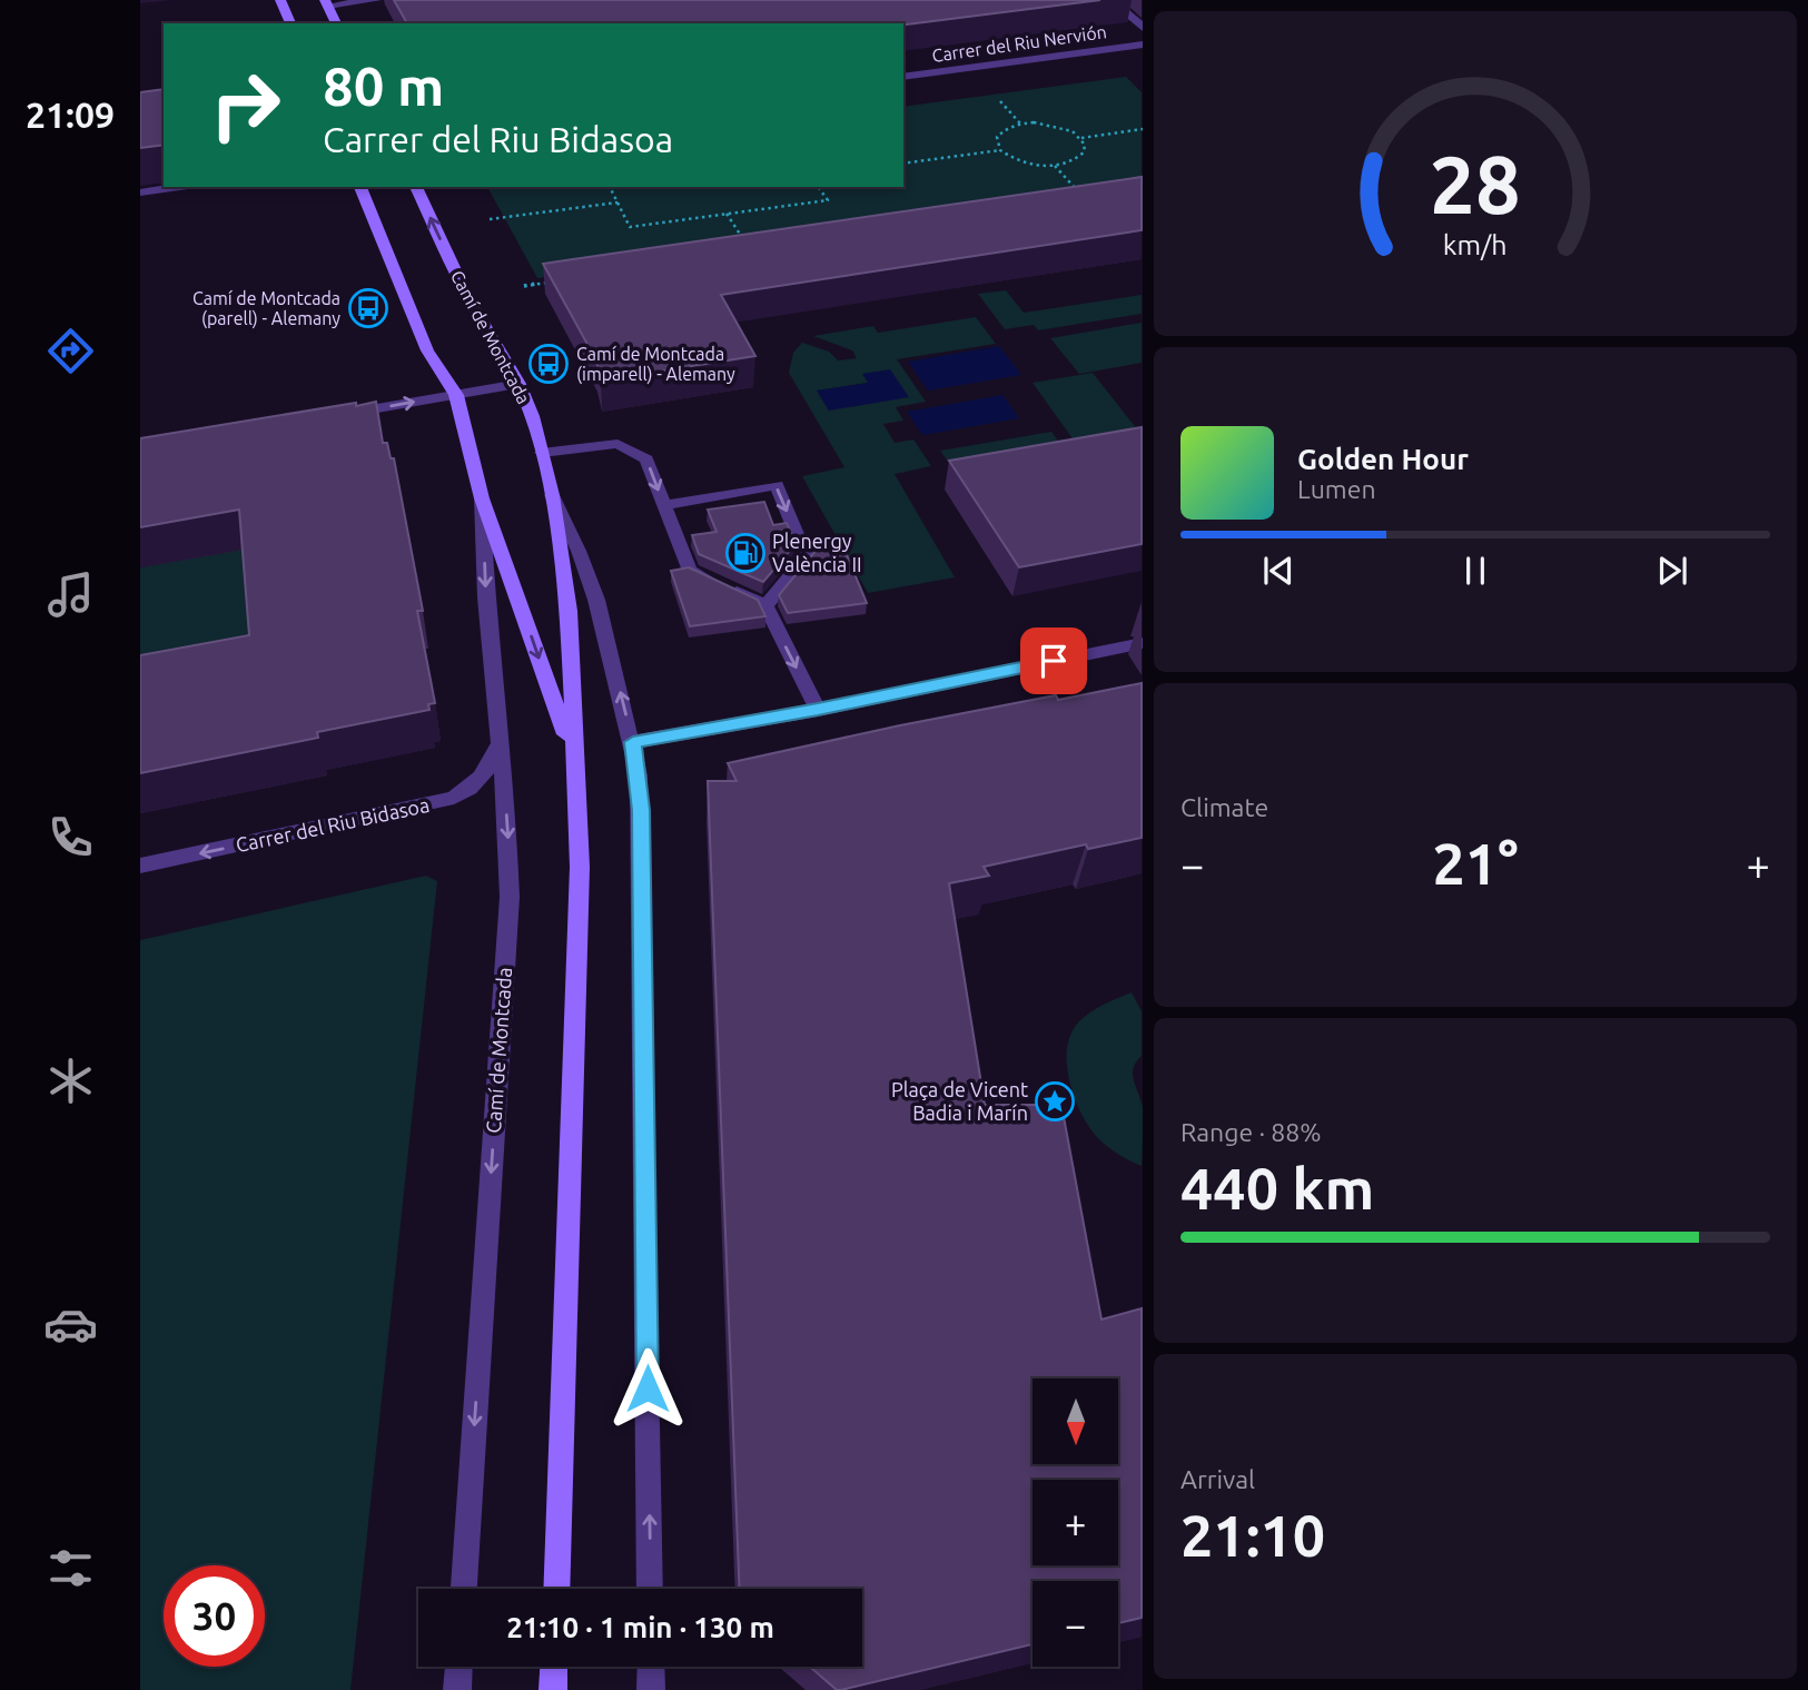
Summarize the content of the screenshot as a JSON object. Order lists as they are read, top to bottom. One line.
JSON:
{"streets":{"street":["Carrer del Riu Nervión","Camí de Montcada","Carrer del Riu Bidasoa"]},"crossings":[["Camí de Montcada","Carrer del Riu Bidasoa"]],"one_way":["Carrer del Riu Bidasoa"],"places":{"bus stop":["Camí de Montcada (parell) - Alemany","Camí de Montcada (imparell) - Alemany"],"fuel station":["Plenergy València II"],"place":["Plaça de Vicent Badia i Marín"]},"north":"bottom","page":{"tabs":"21:09","turn":["80 m","Carrer del Riu Bidasoa"],"song":["Golden Hour","Lumen"],"tile":["Climate",["Range · 88%","440 km"],["Arrival","21:10"]],"heat":["−","21°","+"],"map_buttons":["+","−"],"limit":"30","trip":"21:10 · 1 min · 130 m","gauge":["28","km/h"]}}
